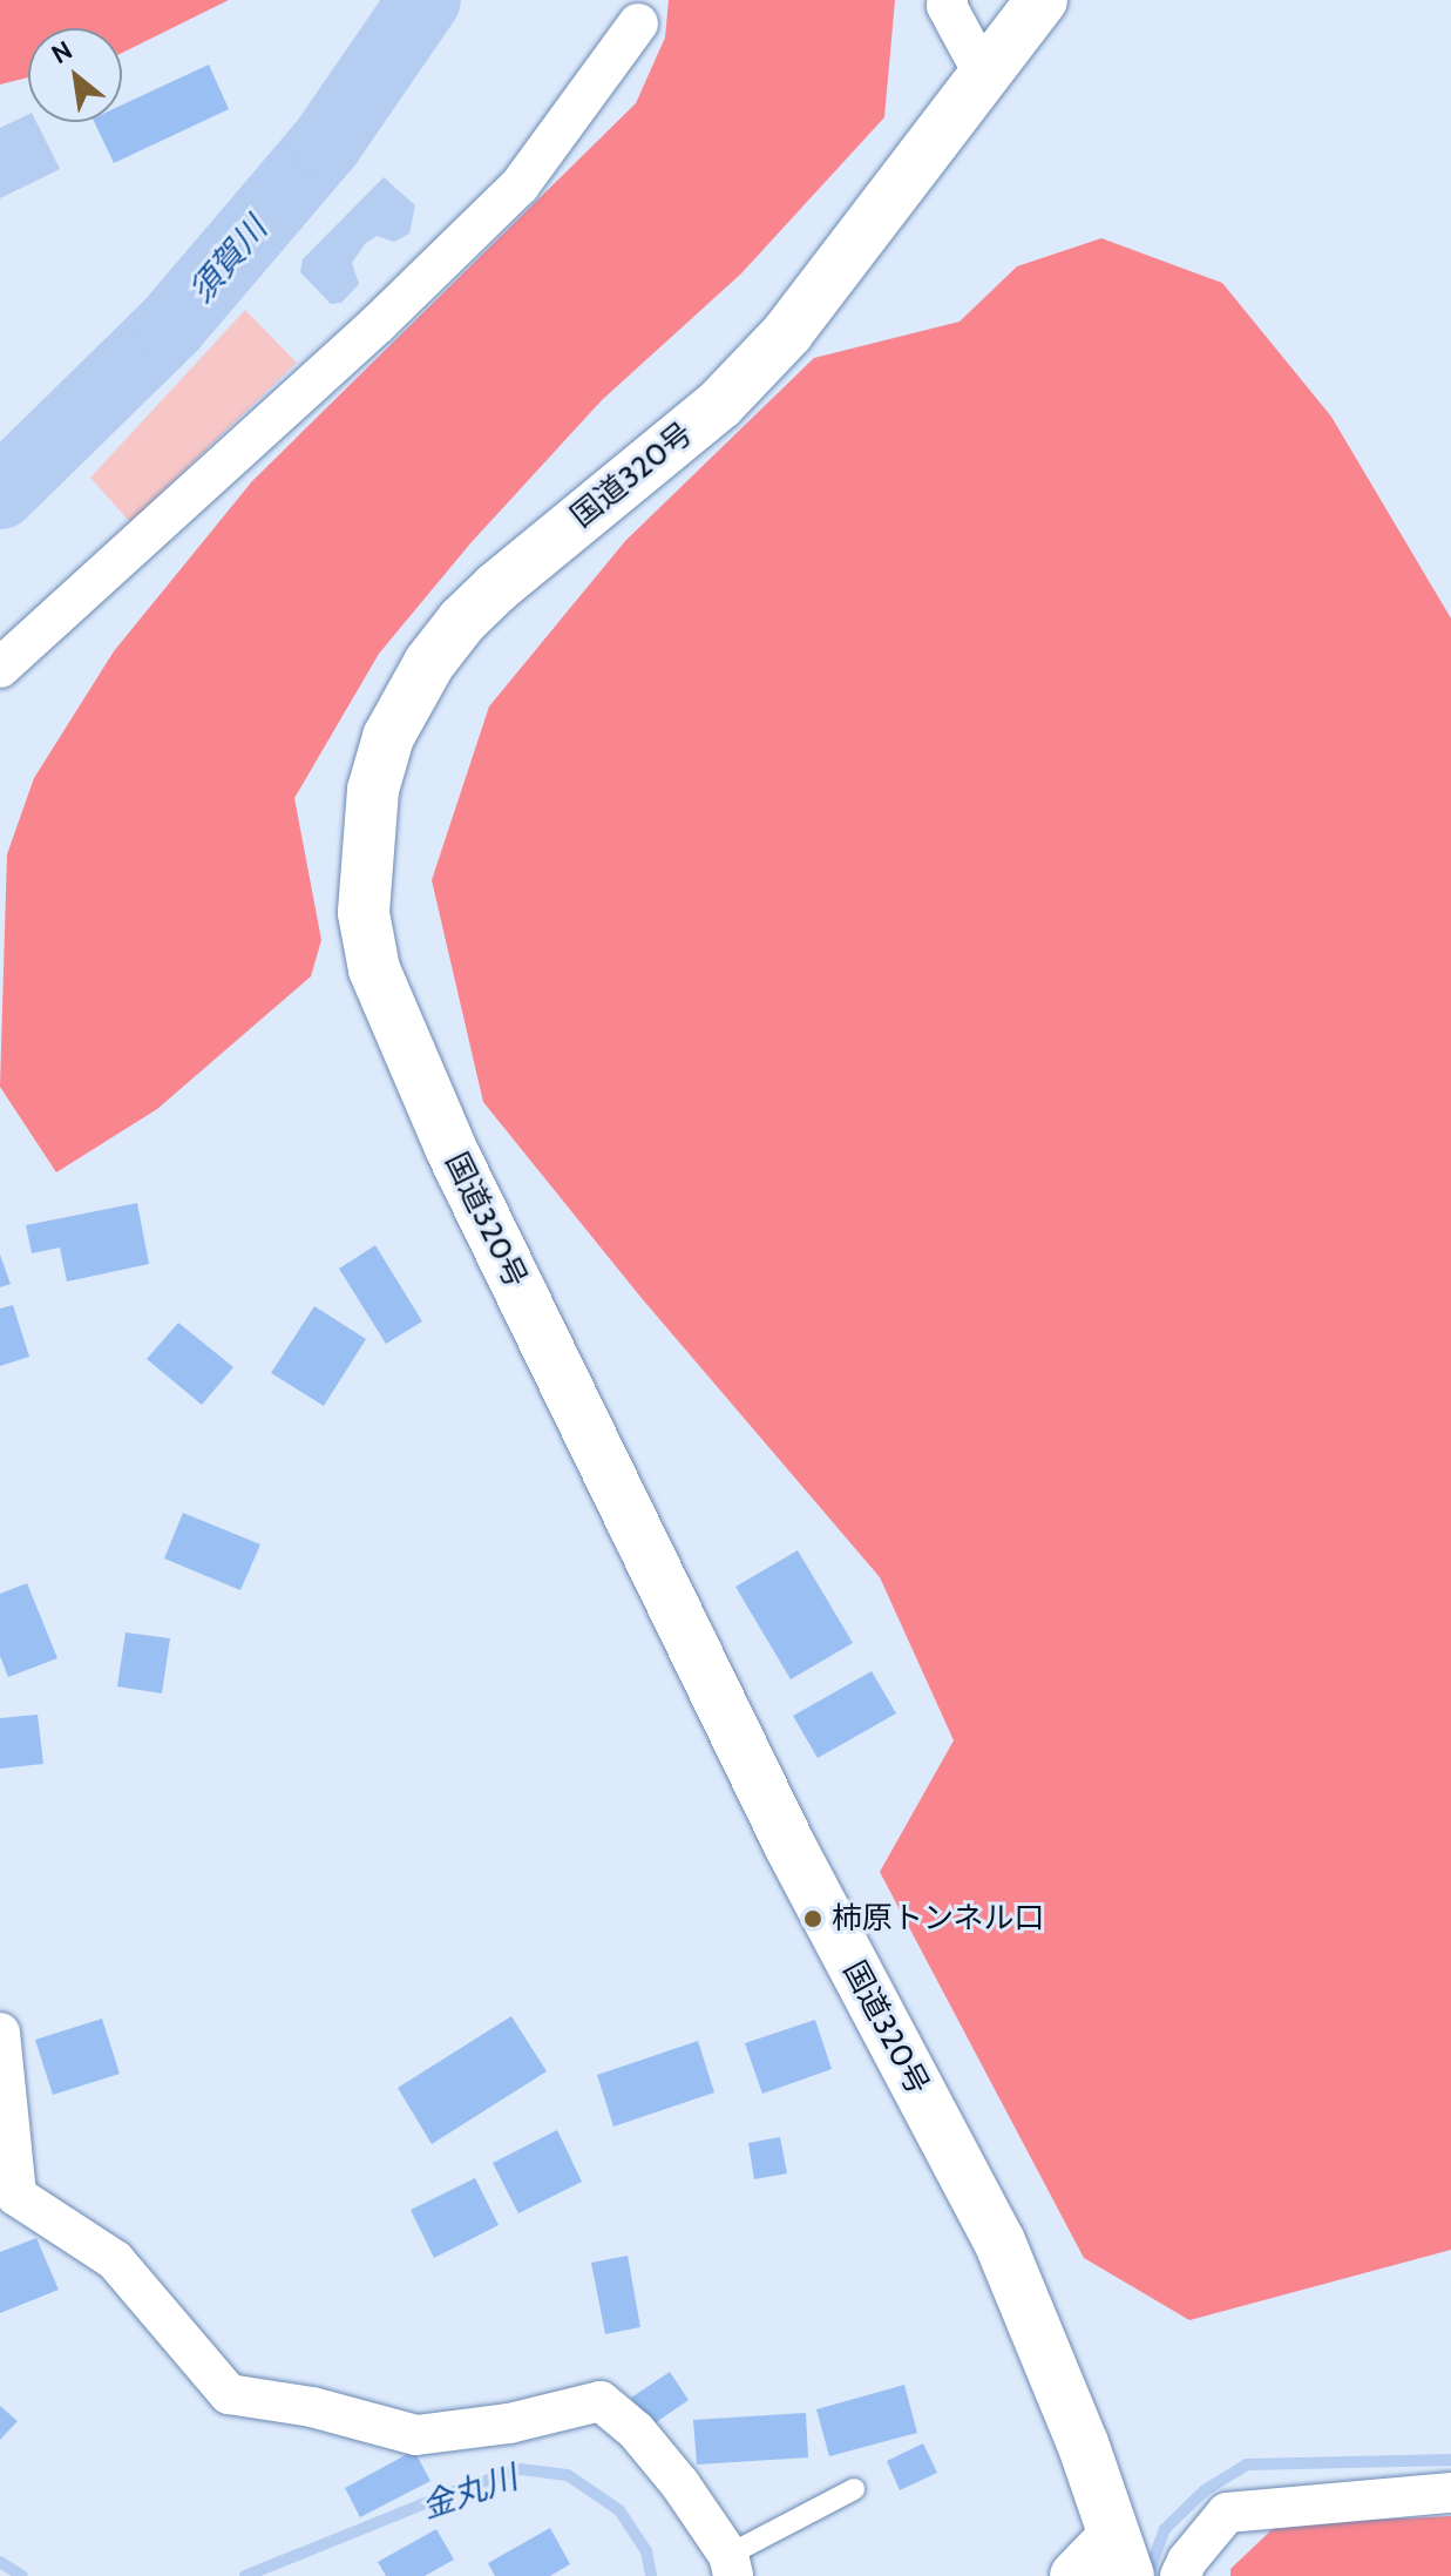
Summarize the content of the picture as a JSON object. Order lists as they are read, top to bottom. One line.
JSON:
{"streets":{"main road":["国道320号"]},"water":["須賀川","金丸川"],"places":["柿原トンネル口"],"north":"top left"}
